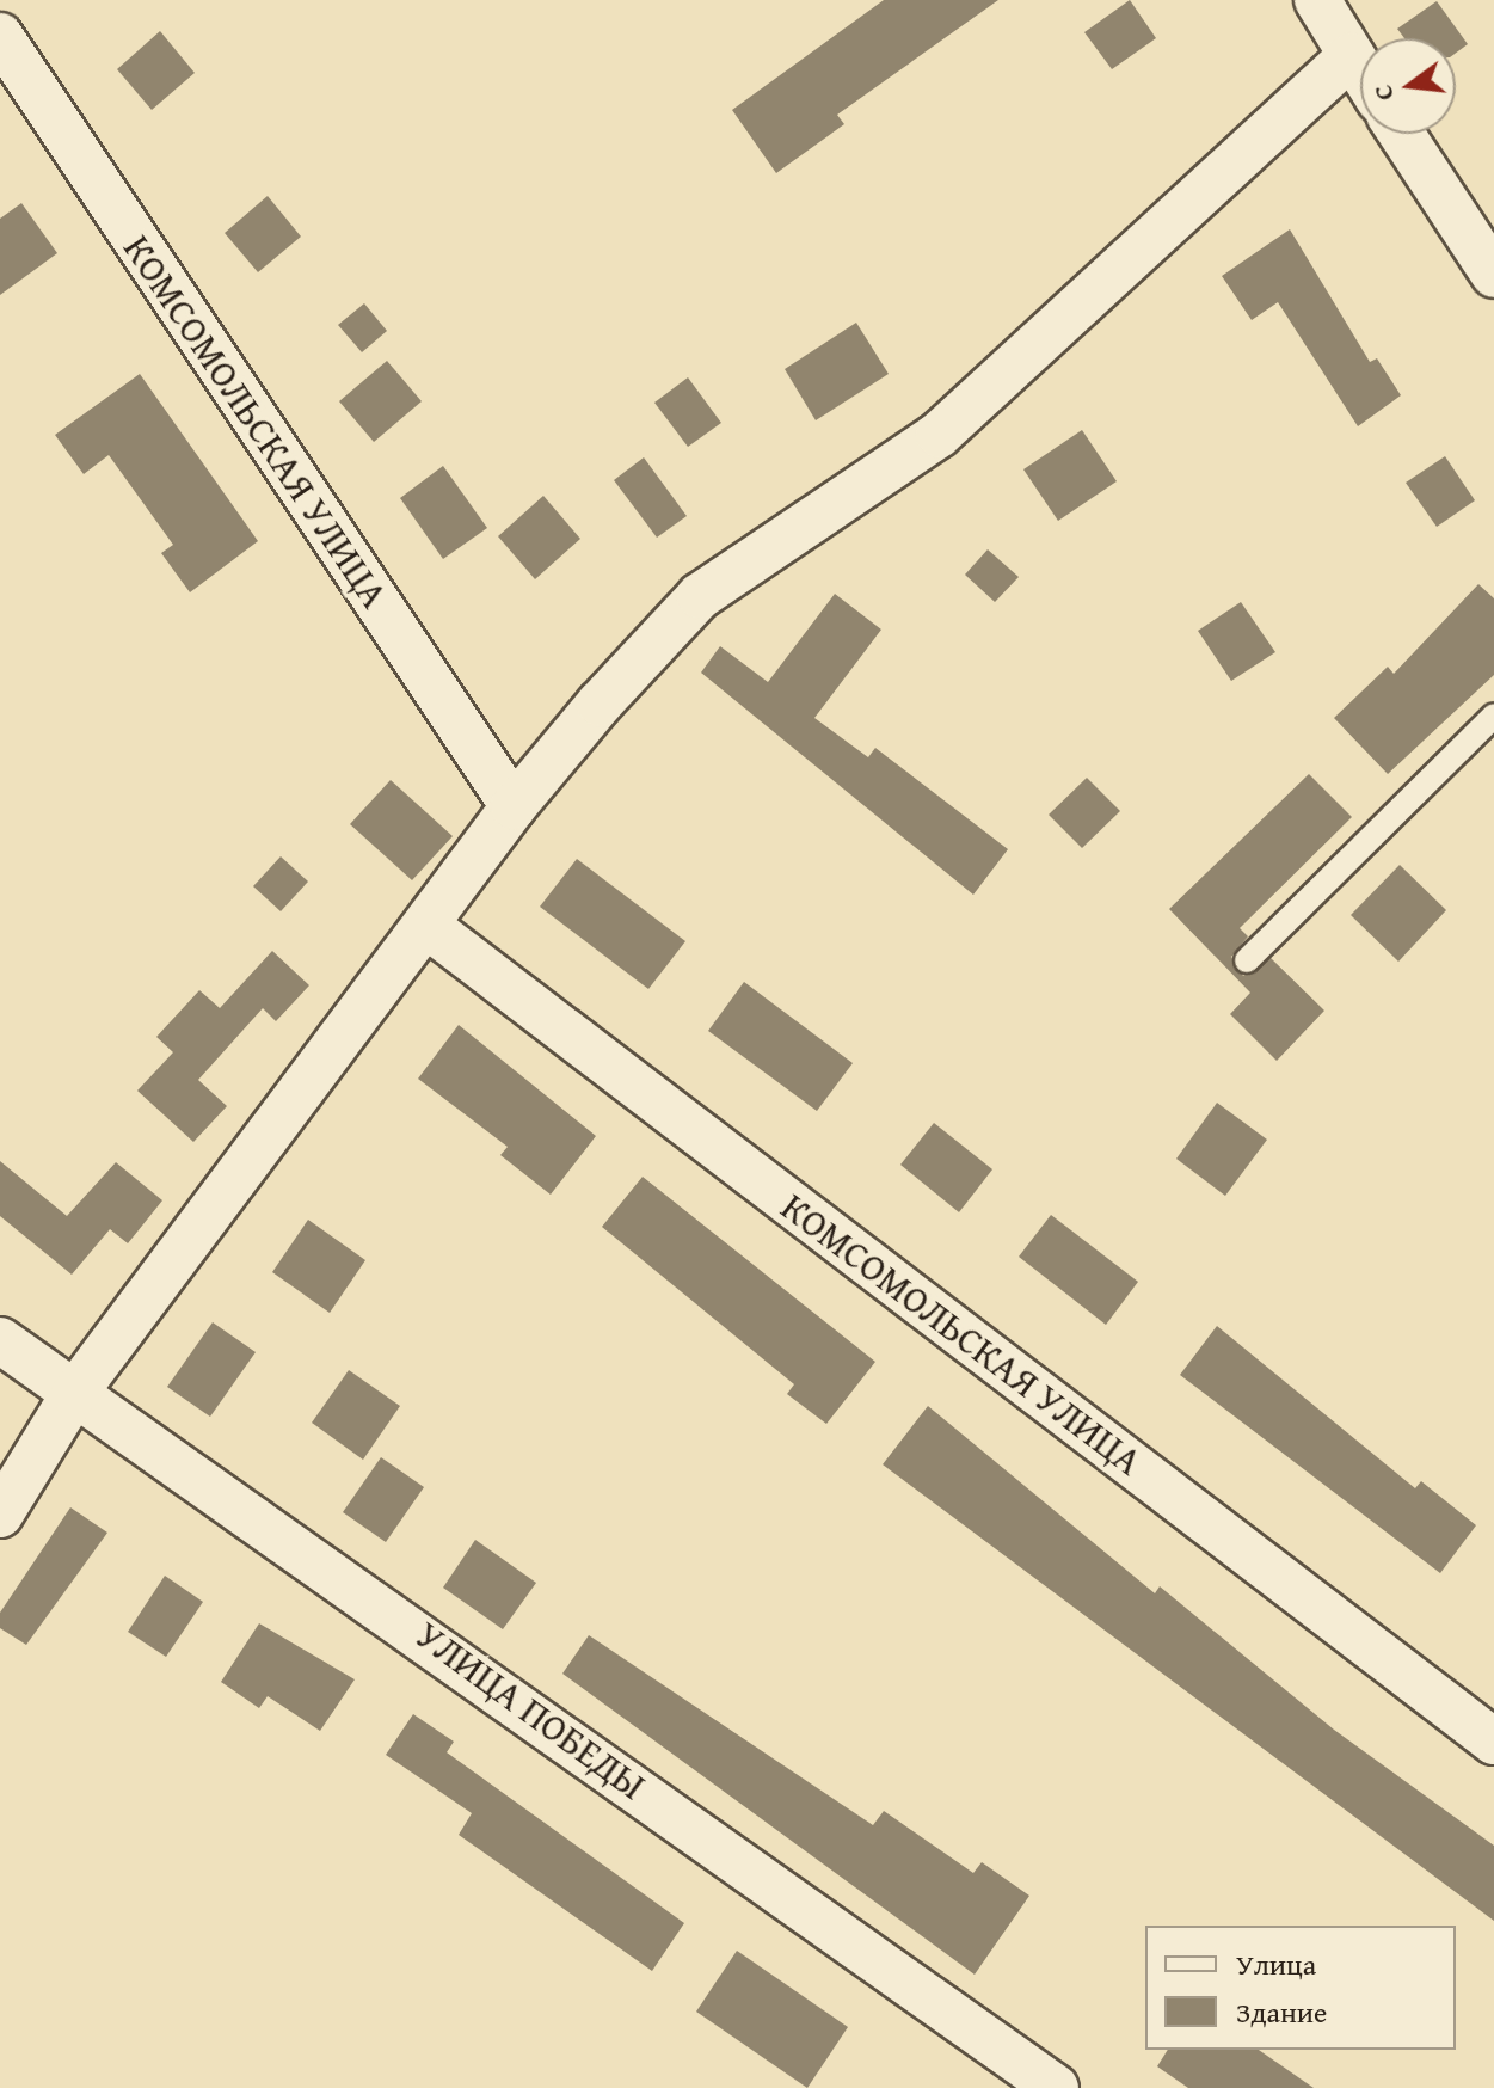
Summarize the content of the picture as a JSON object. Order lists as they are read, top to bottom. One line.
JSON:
{"streets":{"street":["КОМСОМОЛЬСКАЯ УЛИЦА","УЛИЦА ПОБЕДЫ"]},"legend":["Улица","Здание"],"north":"left"}
